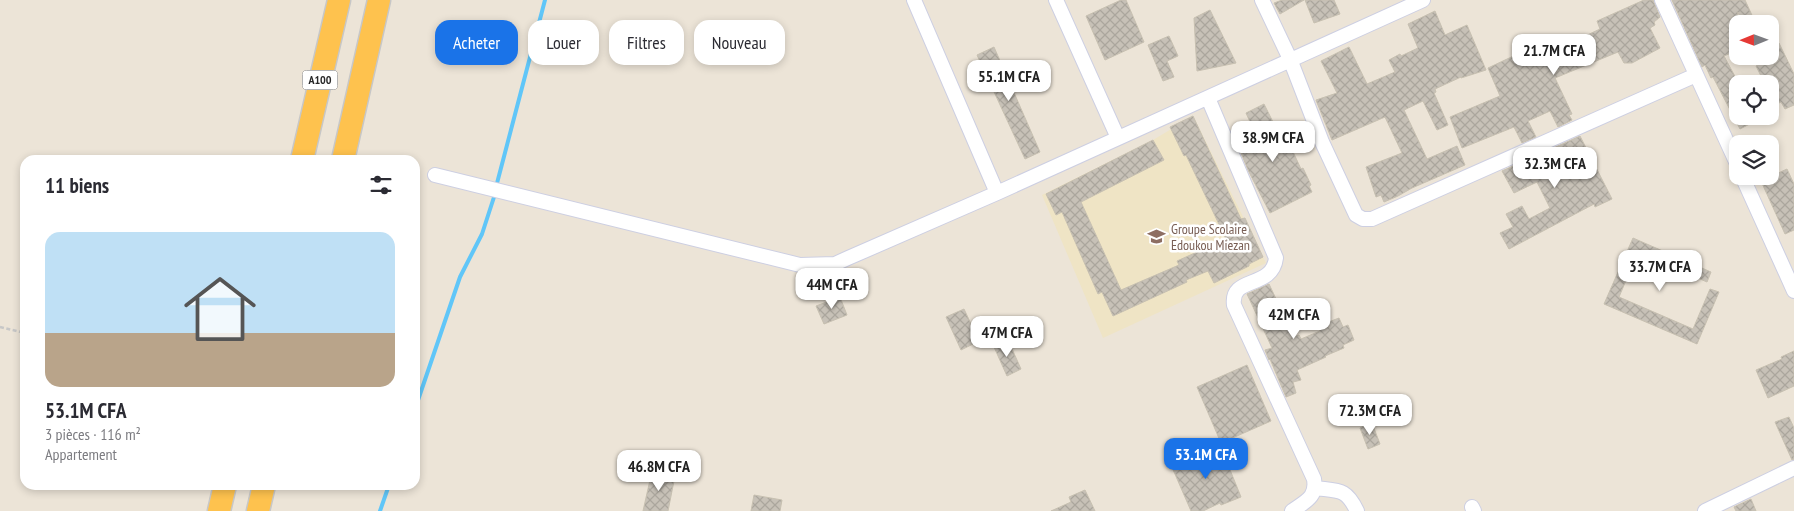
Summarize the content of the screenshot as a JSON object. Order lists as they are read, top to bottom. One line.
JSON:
{"streets":{"highway":["A100"]},"places":{"school or university":["Groupe Scolaire Edoukou Miezan"]},"north":"left","page":{"chip":["Acheter","Louer","Filtres","Nouveau"],"price":["21.7M CFA","55.1M CFA","38.9M CFA","32.3M CFA","33.7M CFA","44M CFA","42M CFA","47M CFA","72.3M CFA","53.1M CFA","46.8M CFA"],"heading":"11 biens","list":[{"name":"53.1M CFA","note":"3 pièces · 116 m² · Appartement"}]}}
